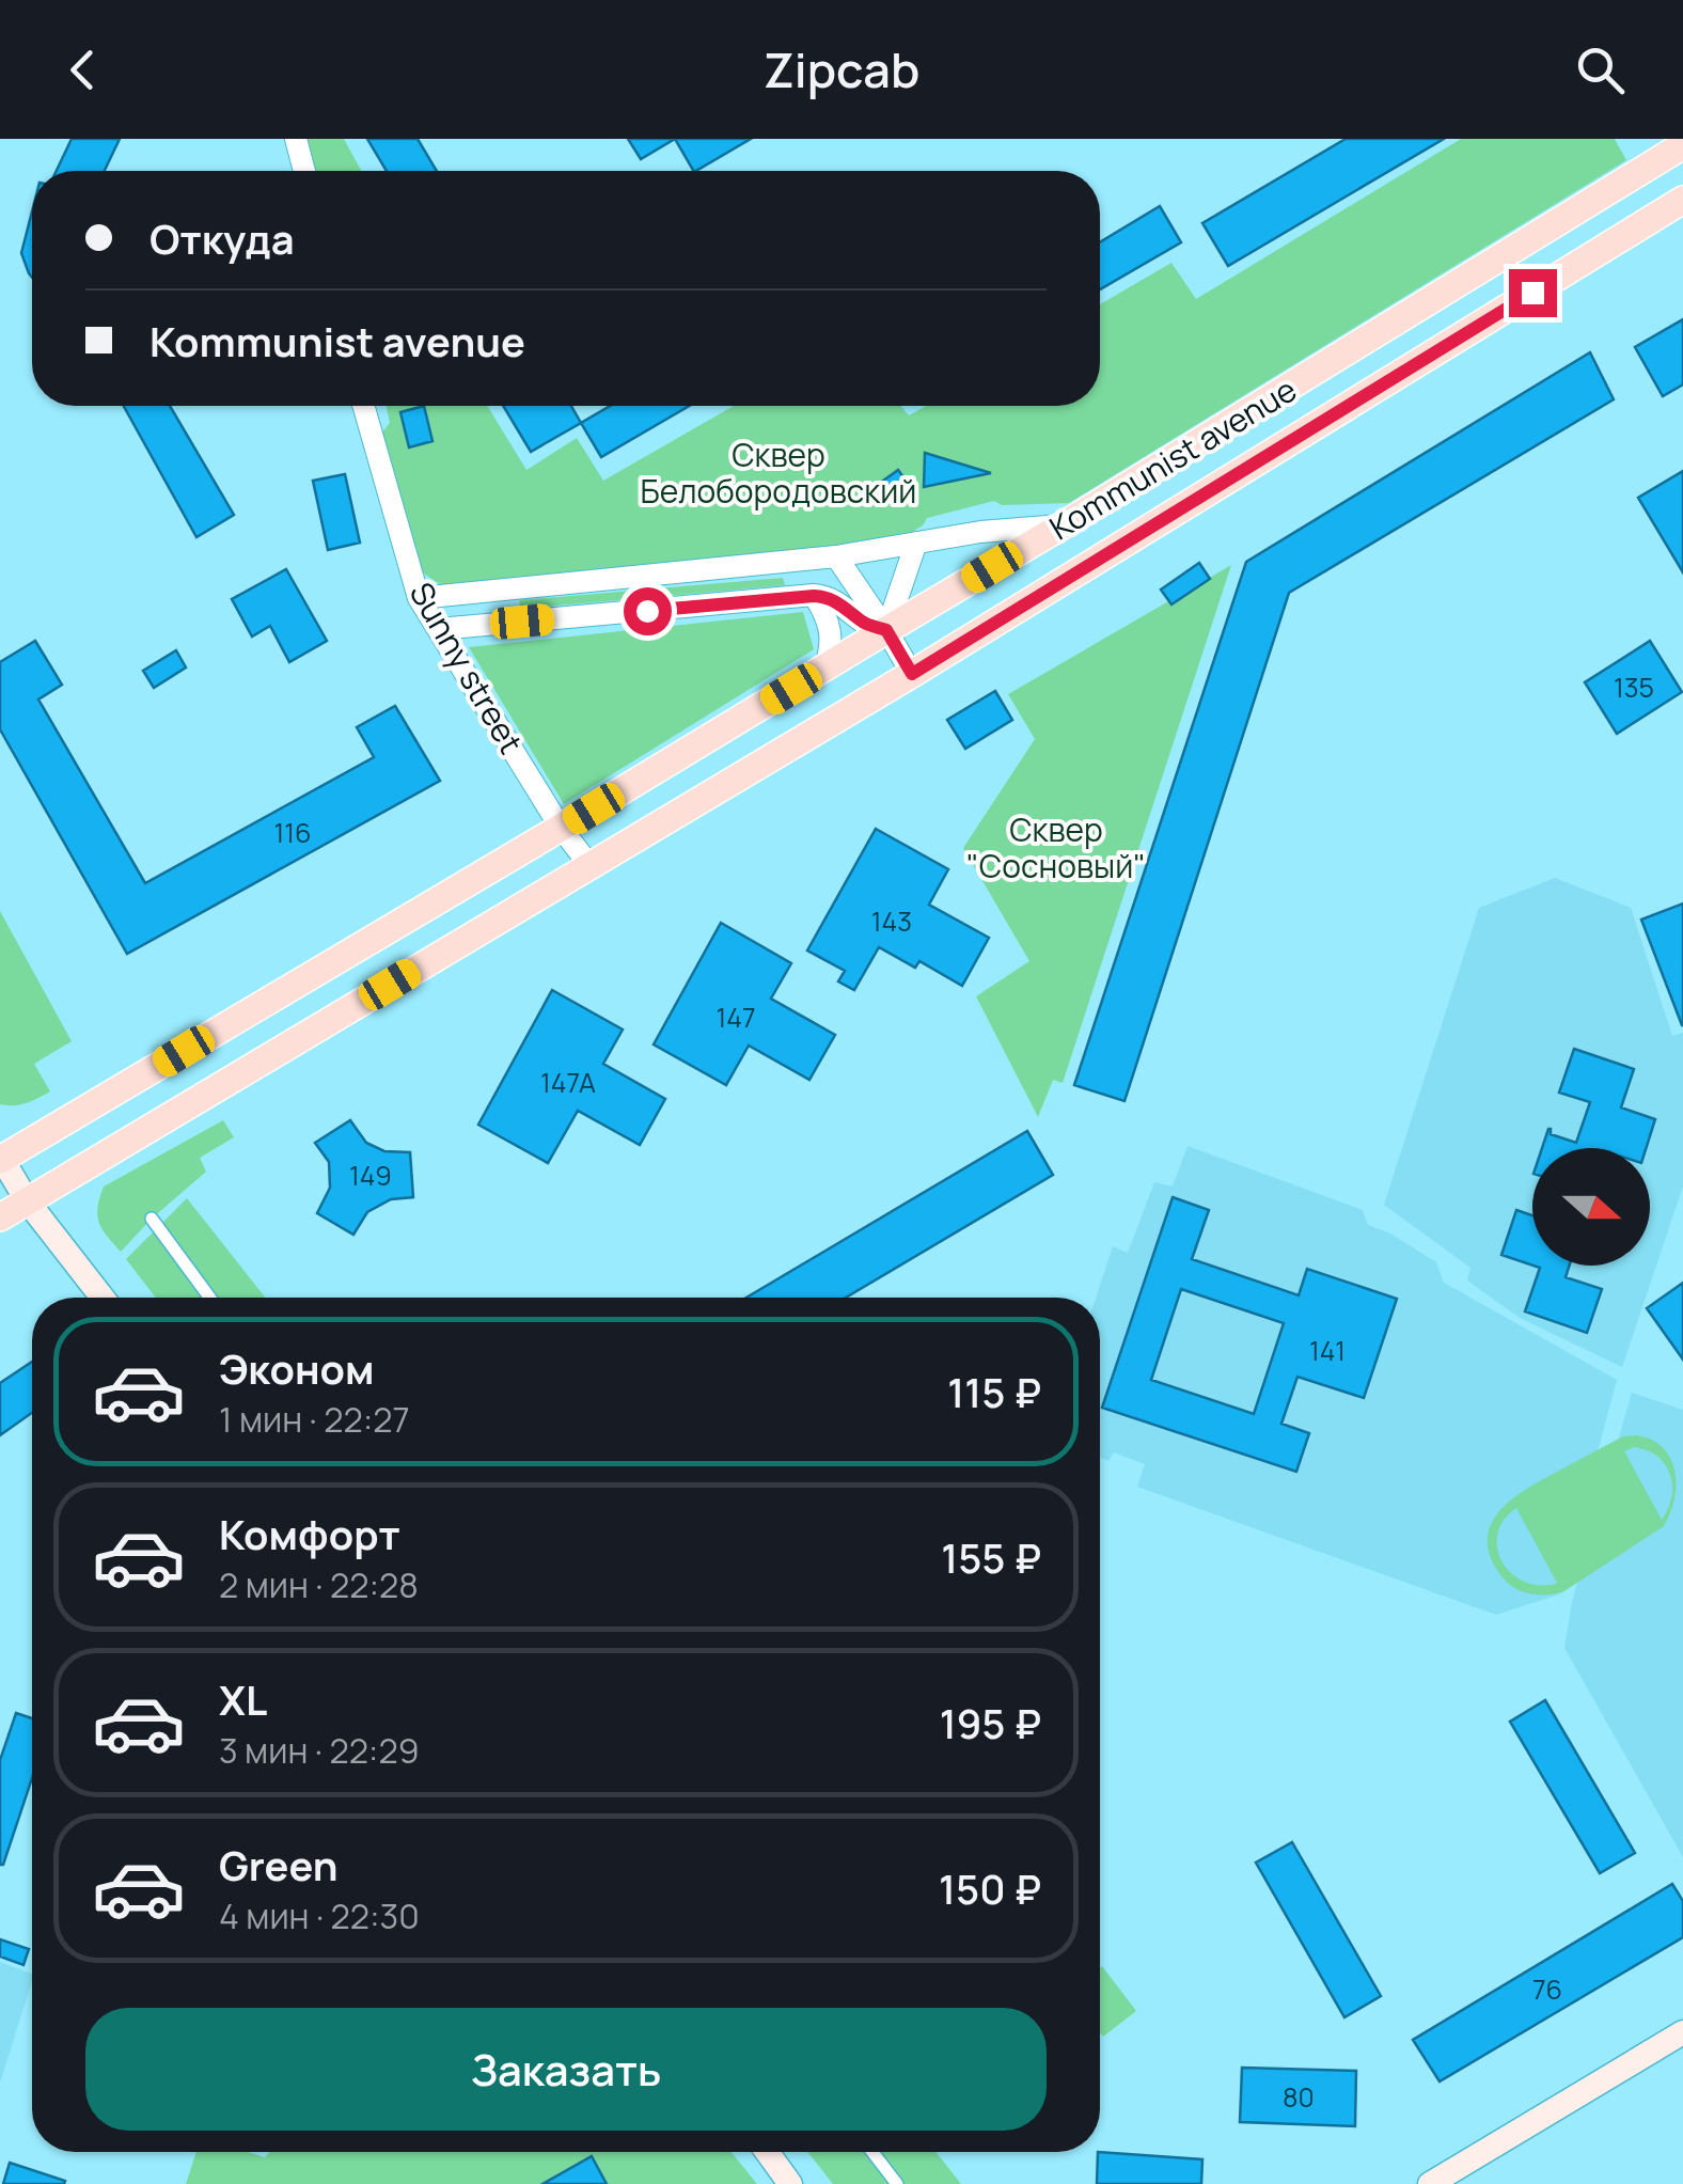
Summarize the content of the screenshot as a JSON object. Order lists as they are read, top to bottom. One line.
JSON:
{"streets":{"main road":["Kommunist avenue"],"street":["Sunny street"]},"crossings":[["Kommunist avenue","Sunny street"]],"parks":["Сквер Белобородовский","Сквер \"Сосновый\""],"house_numbers":["135","116","143","147","147А","149","141","76","80"],"north":"right","page":{"header":"Zipcab","banner":["Откуда","Kommunist avenue"],"list":[{"name":"Эконом","note":"1 мин · 22:27","value":"115 ₽"},{"name":"Комфорт","note":"2 мин · 22:28","value":"155 ₽"},{"name":"XL","note":"3 мин · 22:29","value":"195 ₽"},{"name":"Green","note":"4 мин · 22:30","value":"150 ₽"}],"buttons":"Заказать"}}
